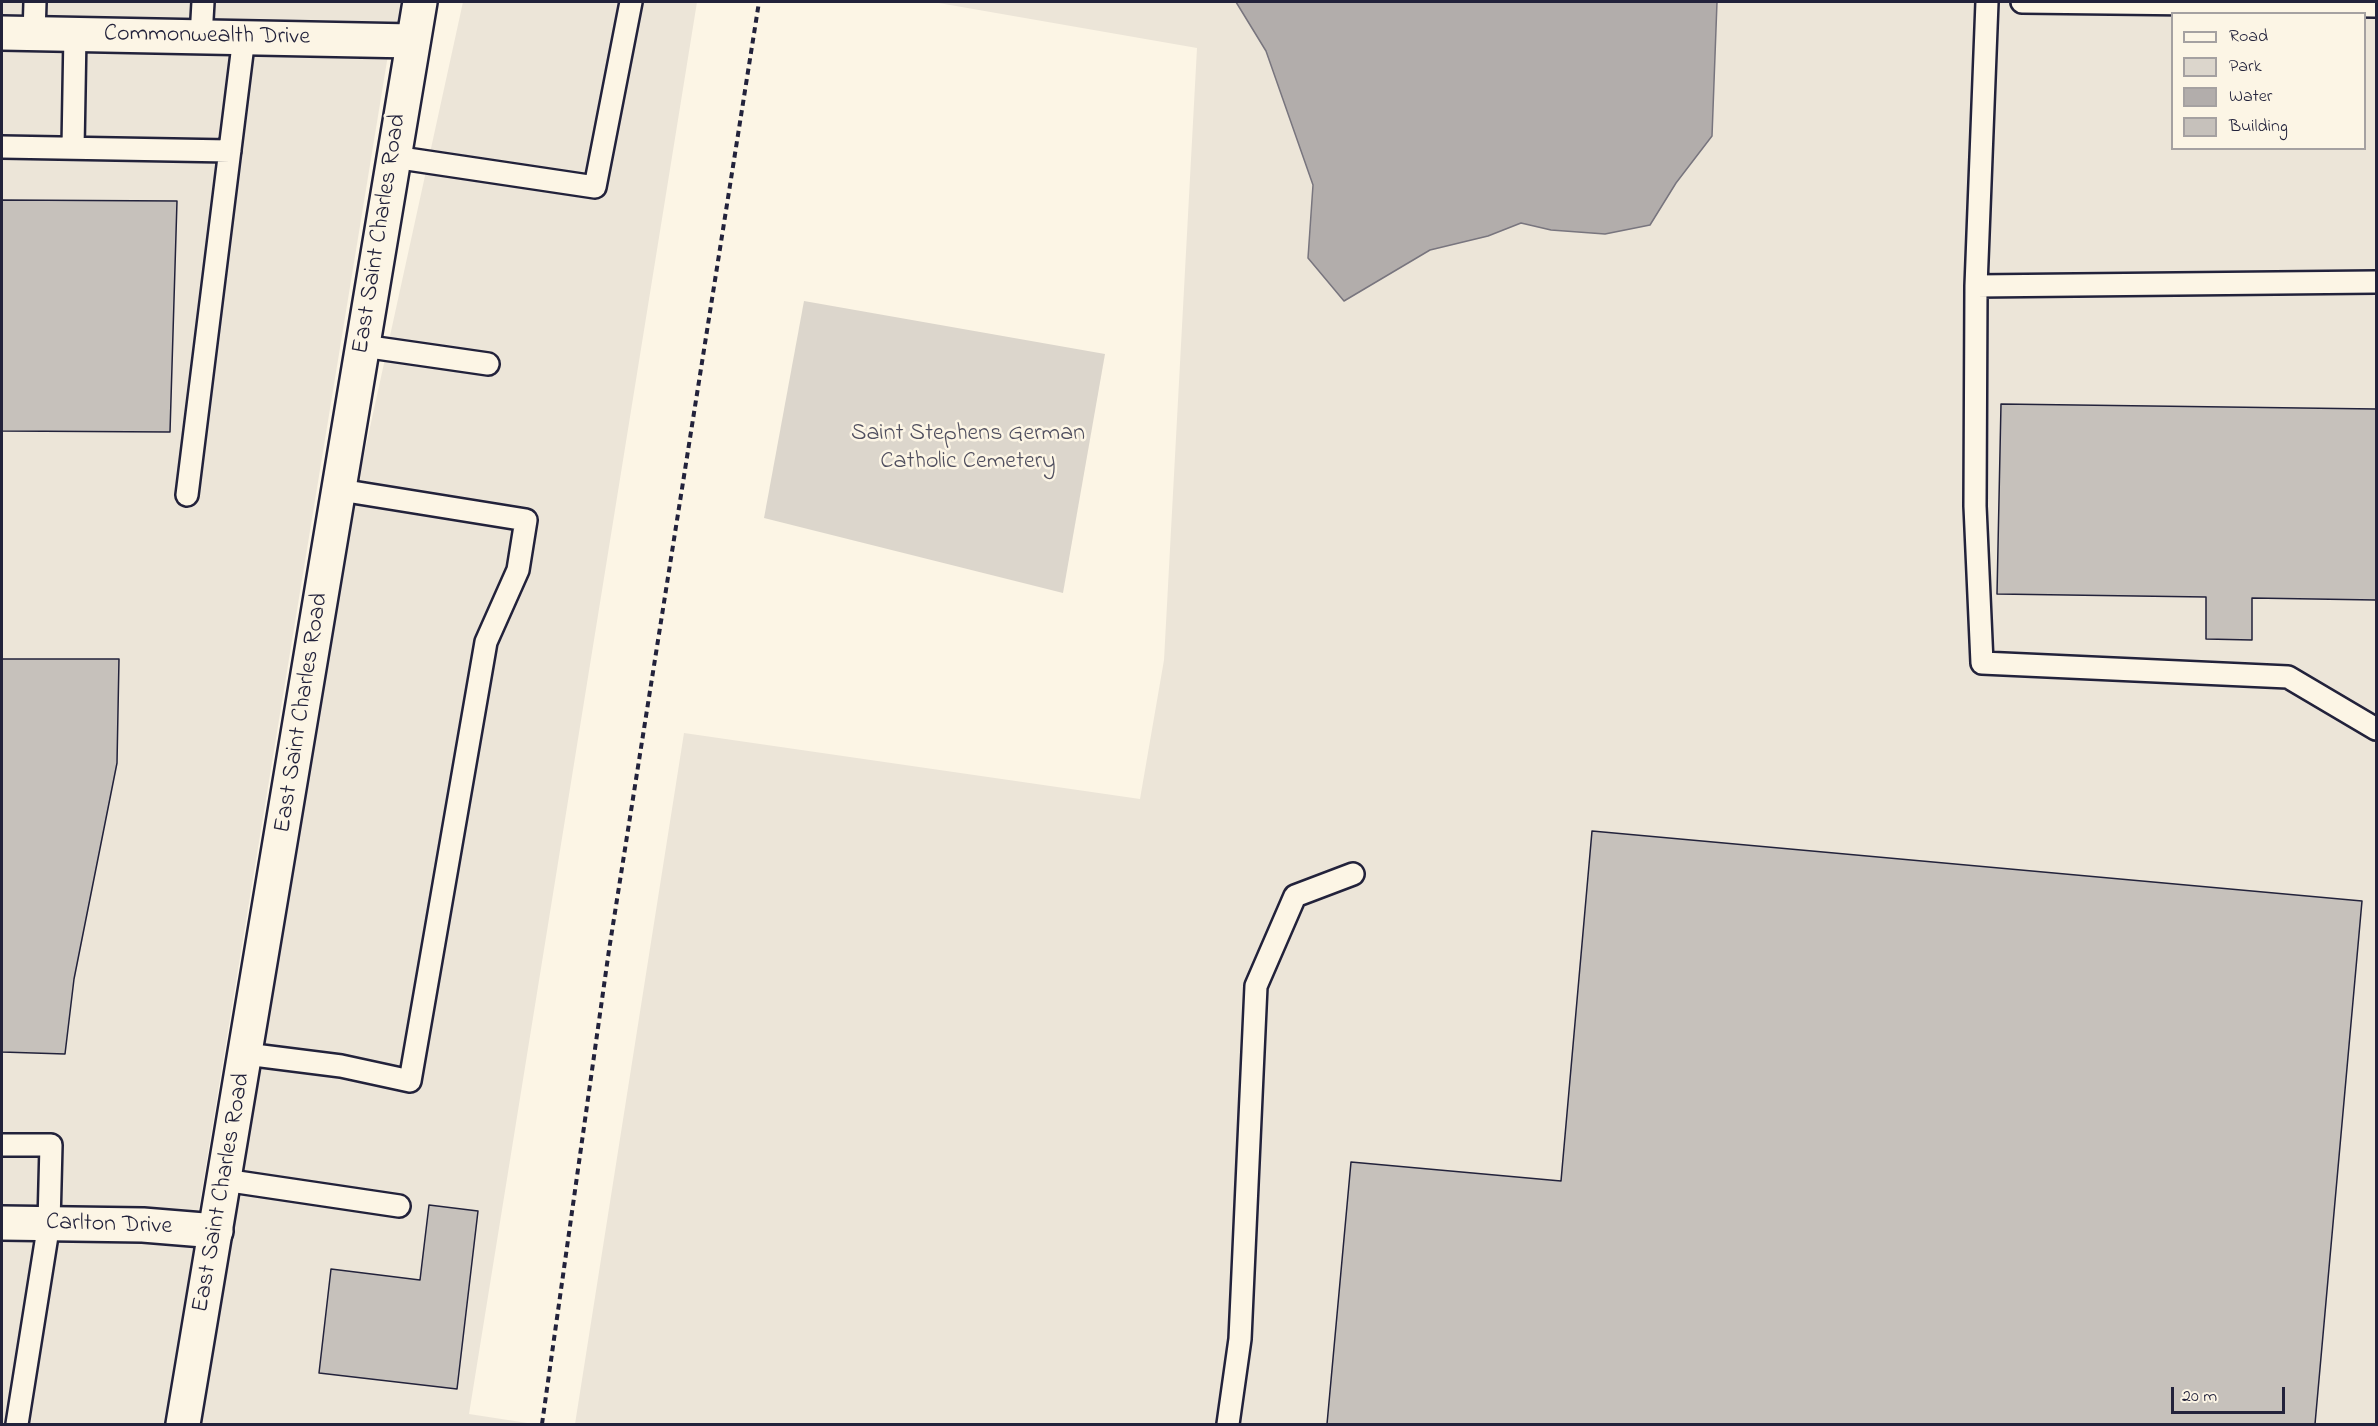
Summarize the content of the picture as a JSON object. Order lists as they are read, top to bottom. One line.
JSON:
{"streets":{"street":["Commonwealth Drive","East Saint Charles Road","Carlton Drive"]},"crossings":[["Commonwealth Drive","East Saint Charles Road"],["East Saint Charles Road","Carlton Drive"]],"parks":["Saint Stephens German Catholic Cemetery"],"legend":["Road","Park","Water","Building"],"scale_bar":"20 m"}
